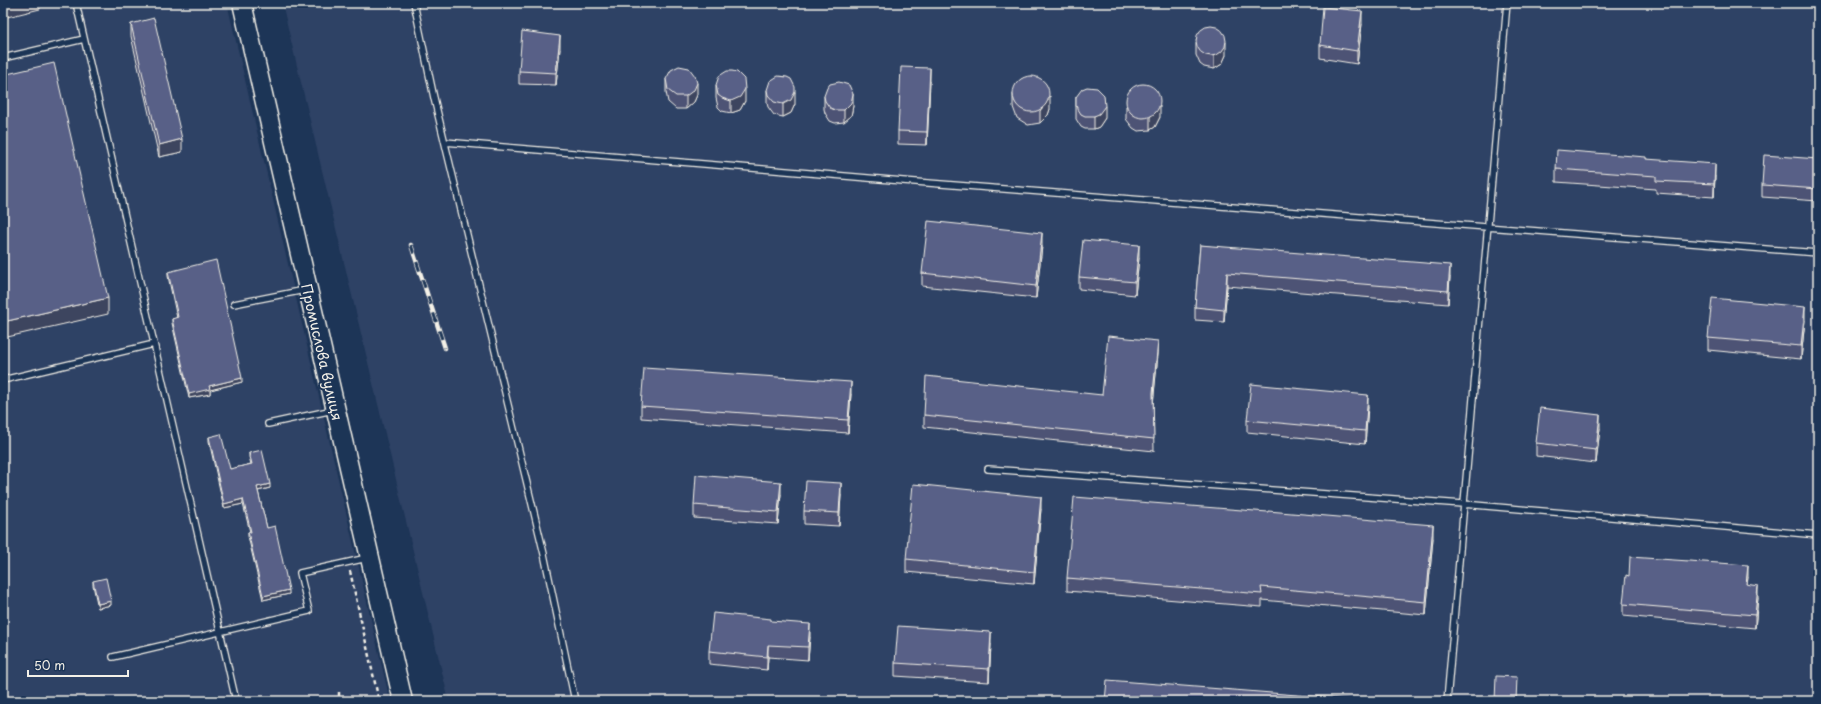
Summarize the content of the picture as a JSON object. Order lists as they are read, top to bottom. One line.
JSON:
{"streets":{"main road":["Промислова вулиця"]},"scale_bar":"50 m"}
